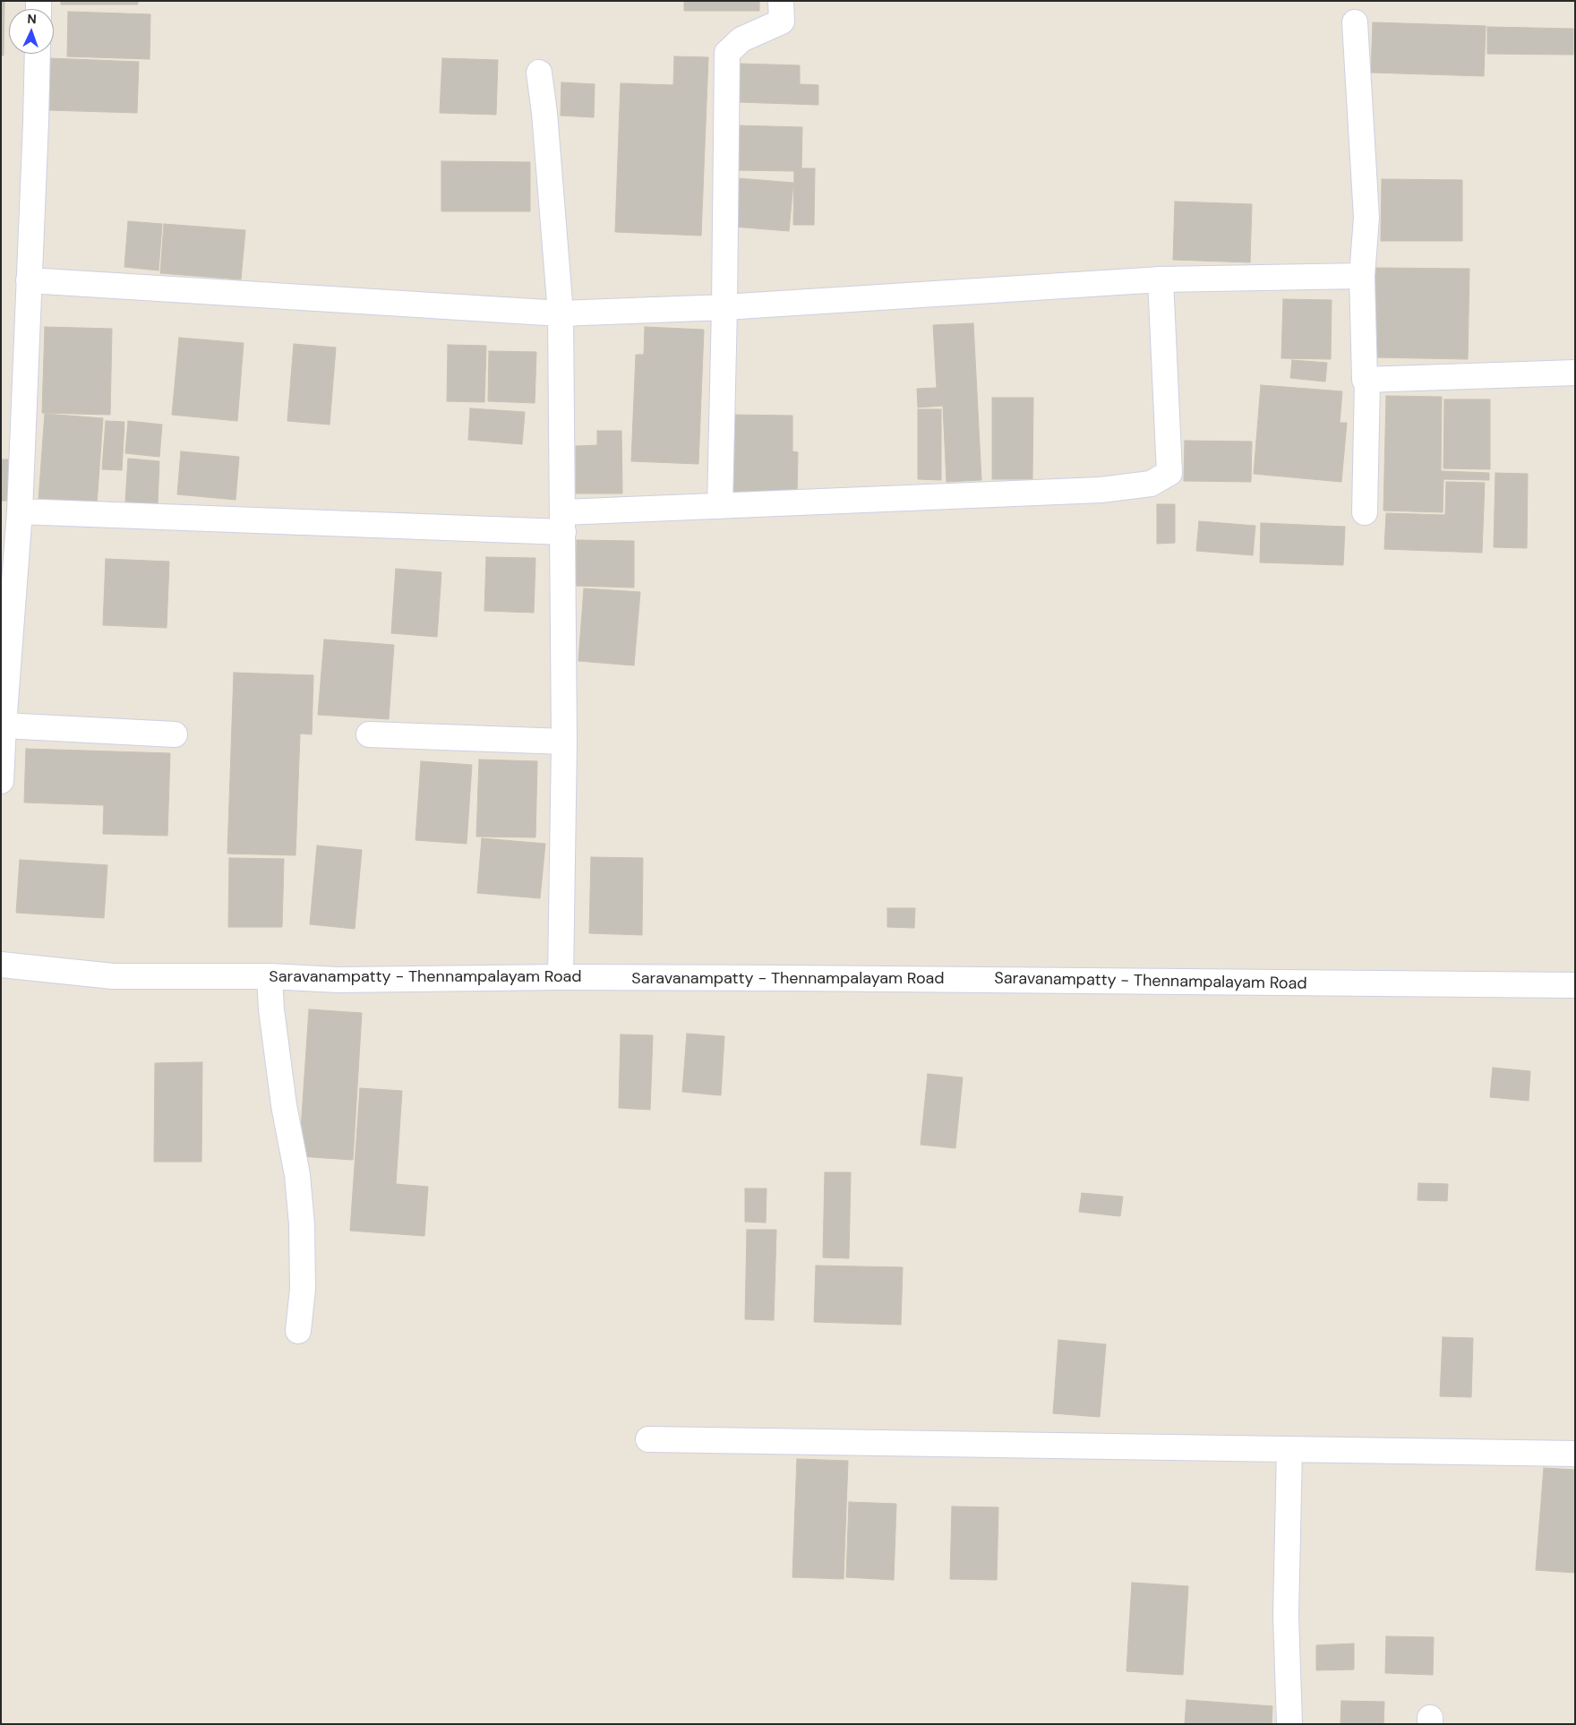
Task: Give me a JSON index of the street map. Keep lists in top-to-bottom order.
{
  "streets": {
    "street": ["Saravanampatty - Thennampalayam Road"]
  },
  "north": "top"
}
